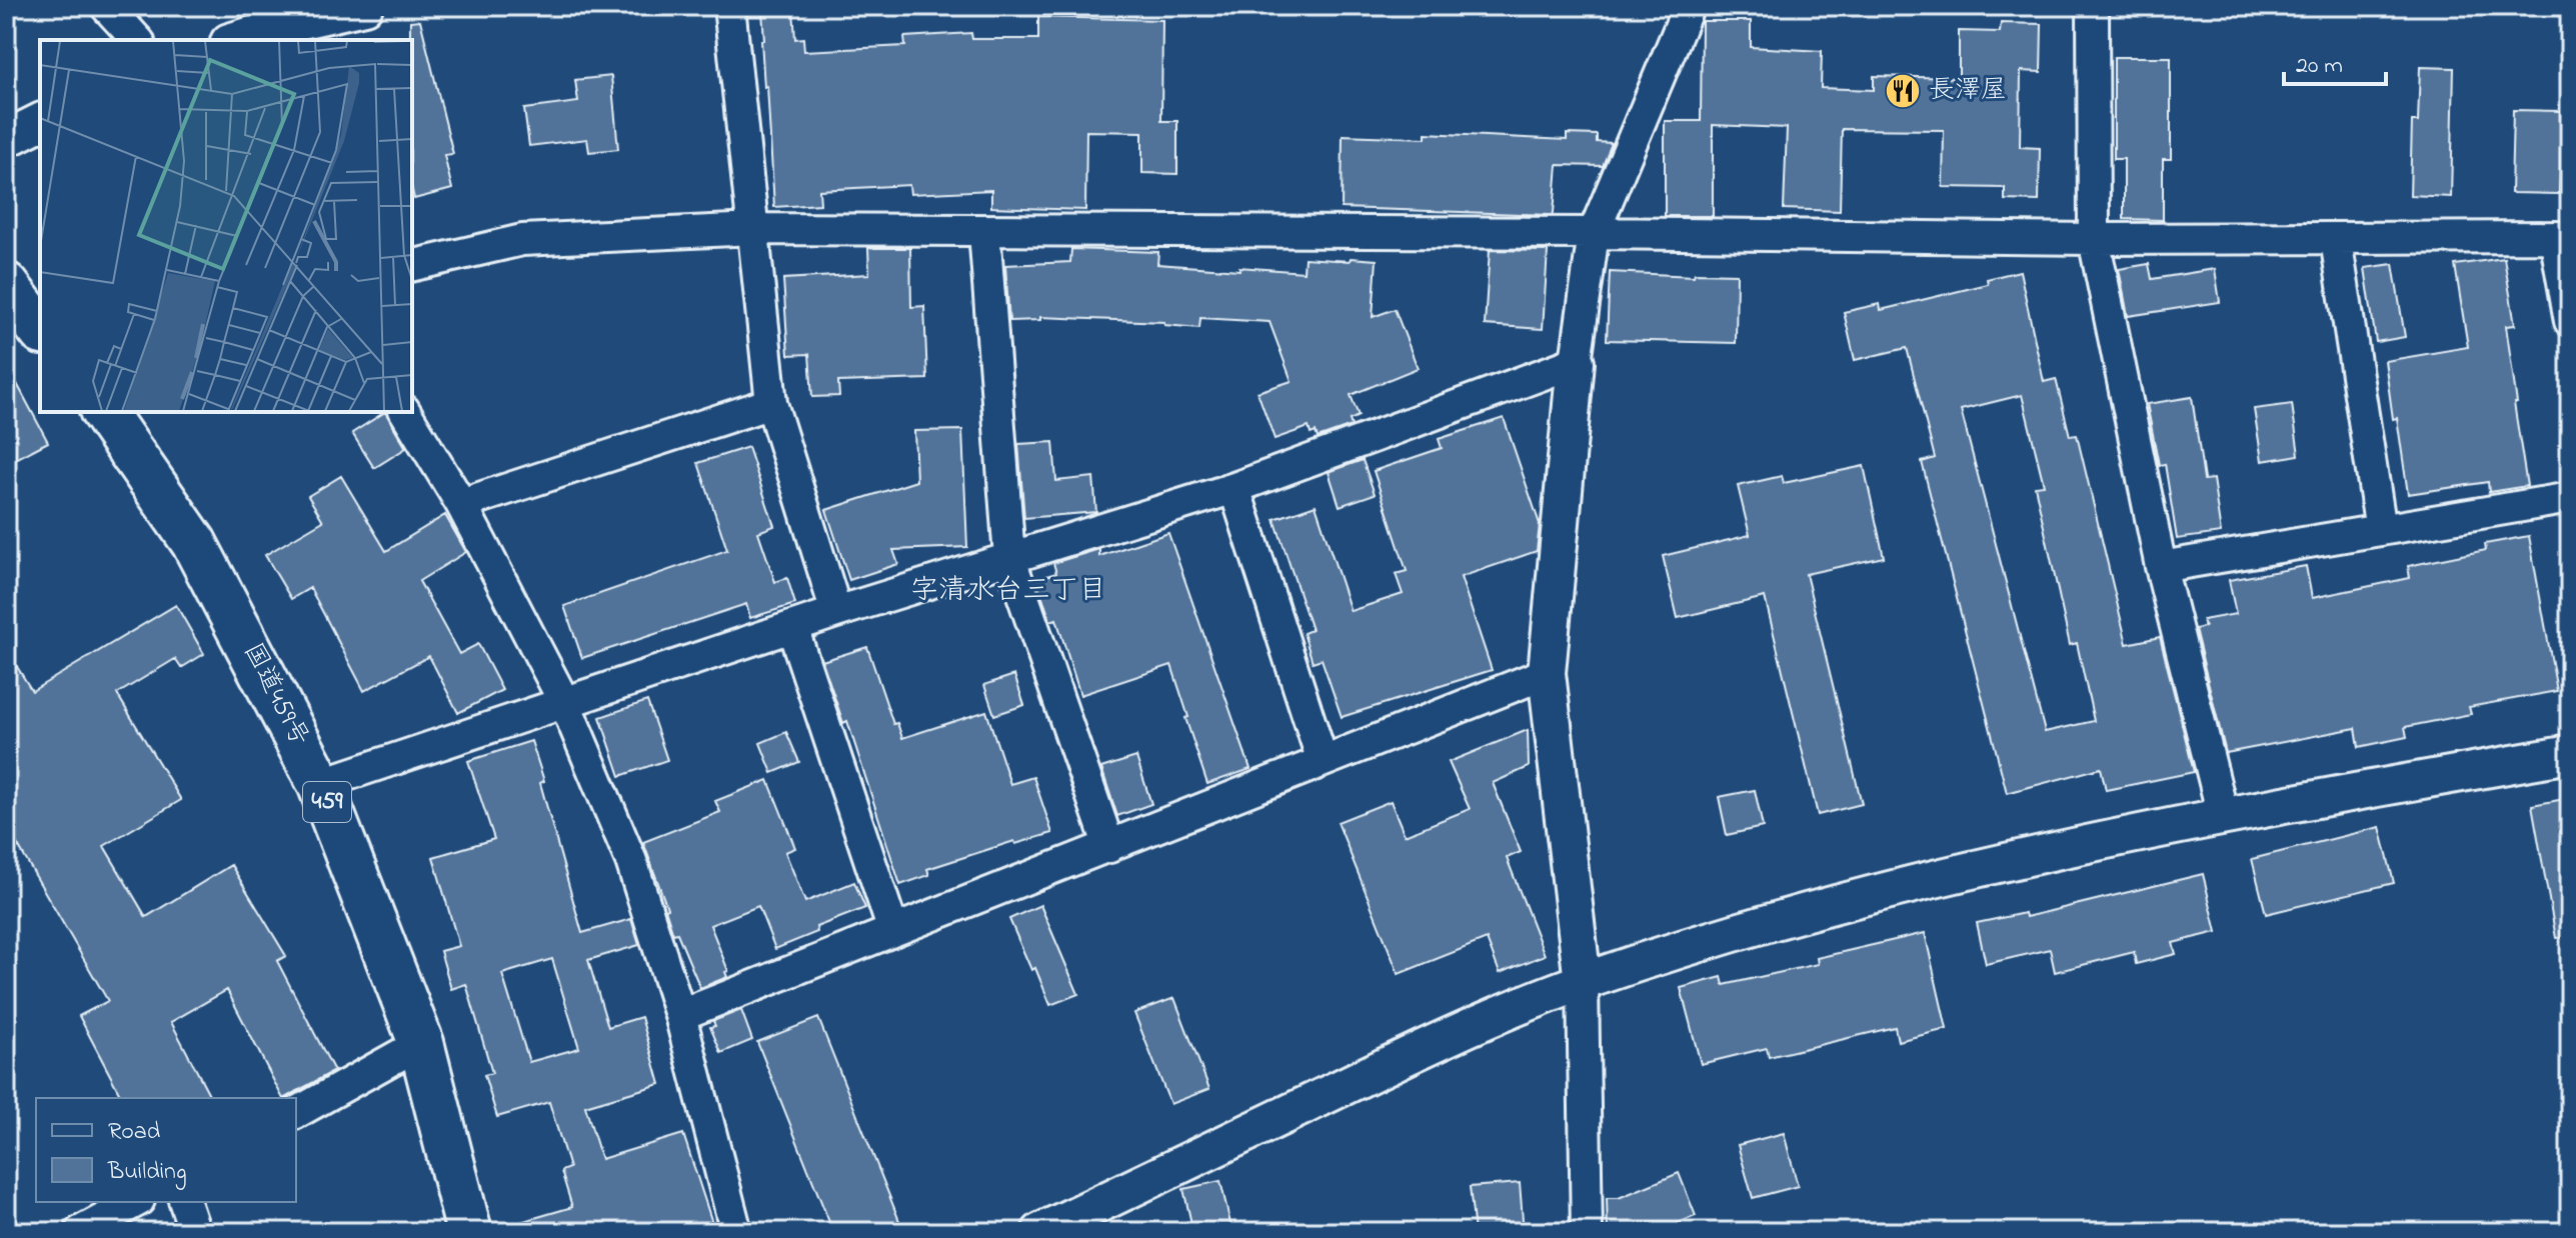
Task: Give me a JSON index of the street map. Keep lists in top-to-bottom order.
{
  "streets": {
    "highway": ["国道459号", "459"]
  },
  "districts": ["字清水台三丁目"],
  "places": {
    "restaurant": ["長澤屋"]
  },
  "legend": ["Road", "Building"],
  "scale_bar": "20 m"
}
